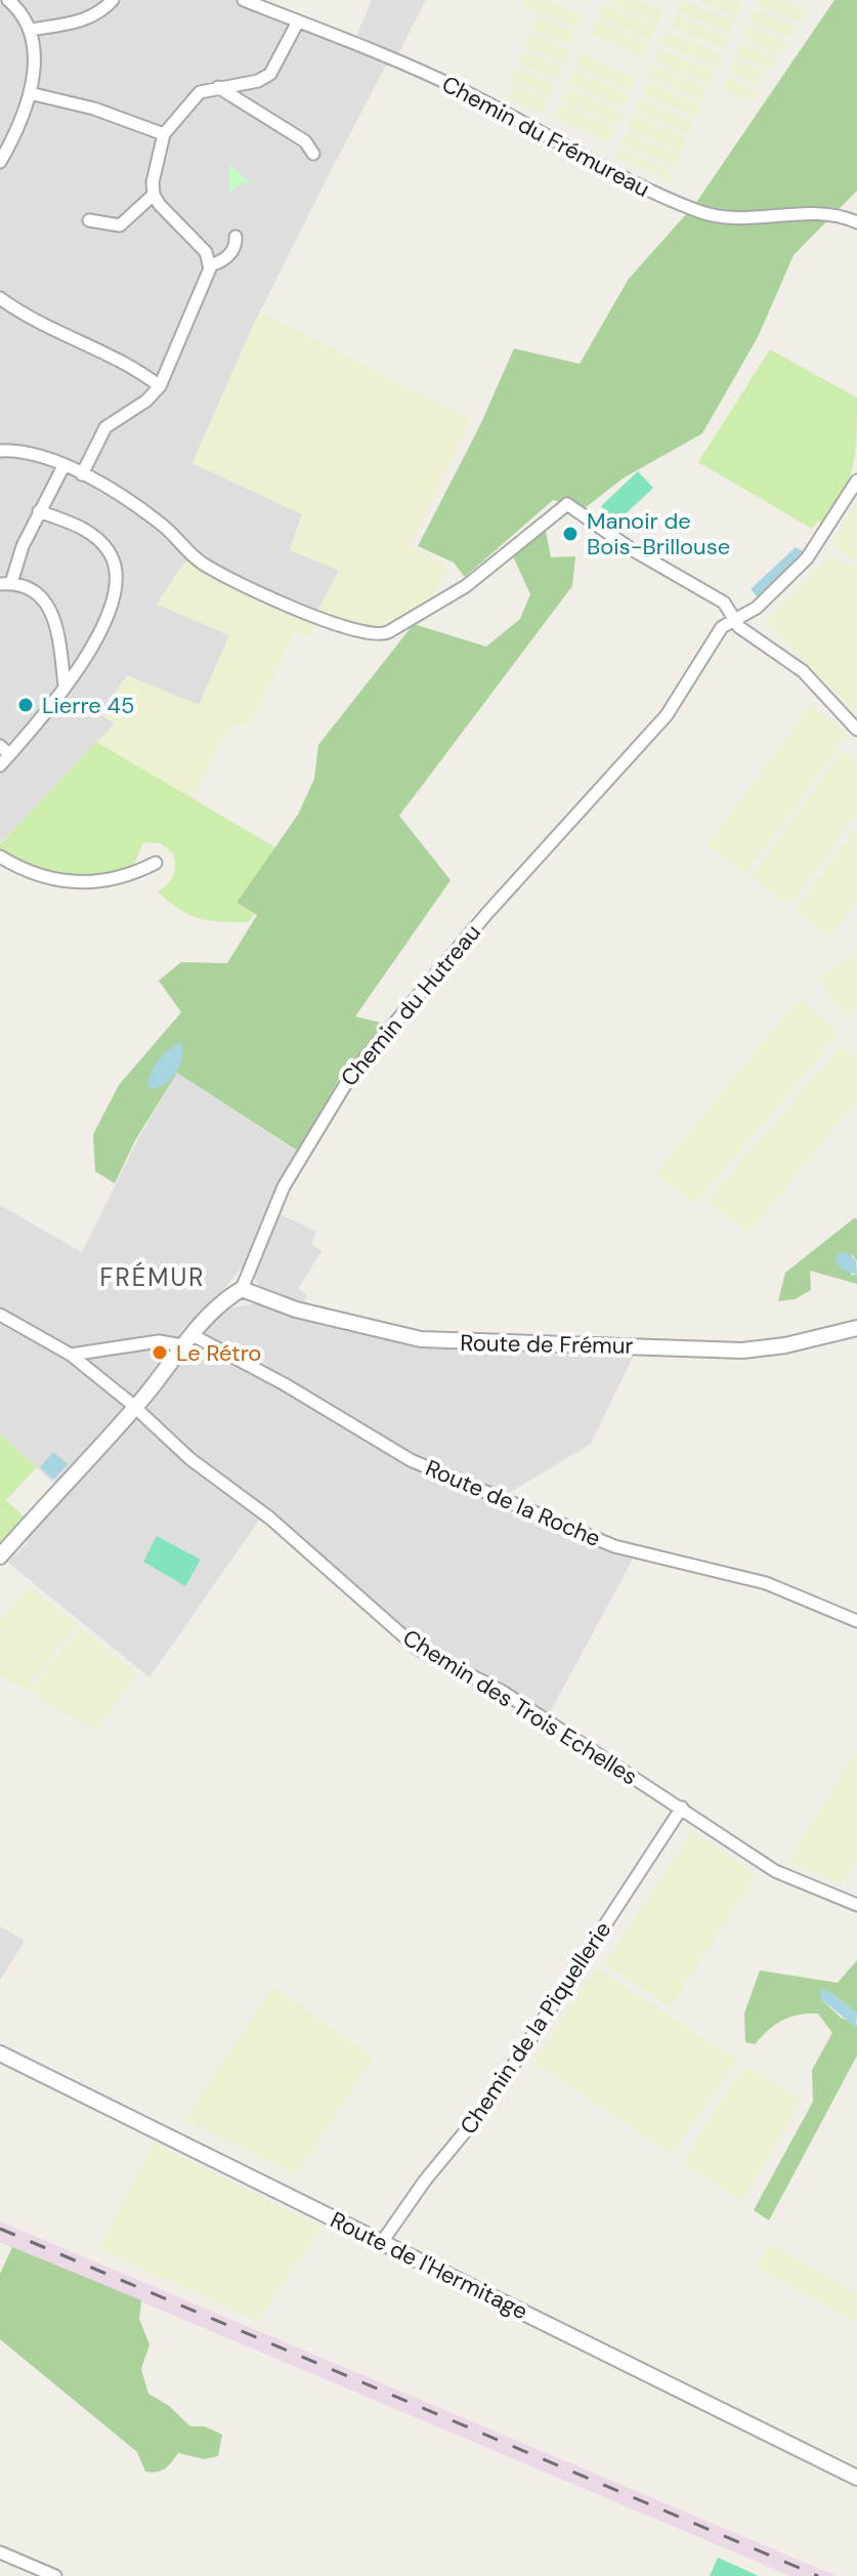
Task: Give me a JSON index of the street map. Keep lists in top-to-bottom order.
{
  "streets": {
    "street": [
      "Chemin du Frémureau",
      "Chemin du Hutreau",
      "Route de Frémur",
      "Route de la Roche",
      "Chemin des Trois Echelles",
      "Chemin de la Piquellerie",
      "Route de l'Hermitage"
    ]
  },
  "crossings": [
    ["Chemin du Hutreau", "Route de Frémur"],
    ["Chemin du Hutreau", "Route de la Roche"],
    ["Chemin du Hutreau", "Chemin des Trois Echelles"],
    ["Chemin des Trois Echelles", "Chemin de la Piquellerie"],
    ["Chemin de la Piquellerie", "Route de l'Hermitage"]
  ],
  "districts": ["FRÉMUR"],
  "places": ["Manoir de Bois-Brillouse", "Lierre 45", "Le Rétro"]
}
